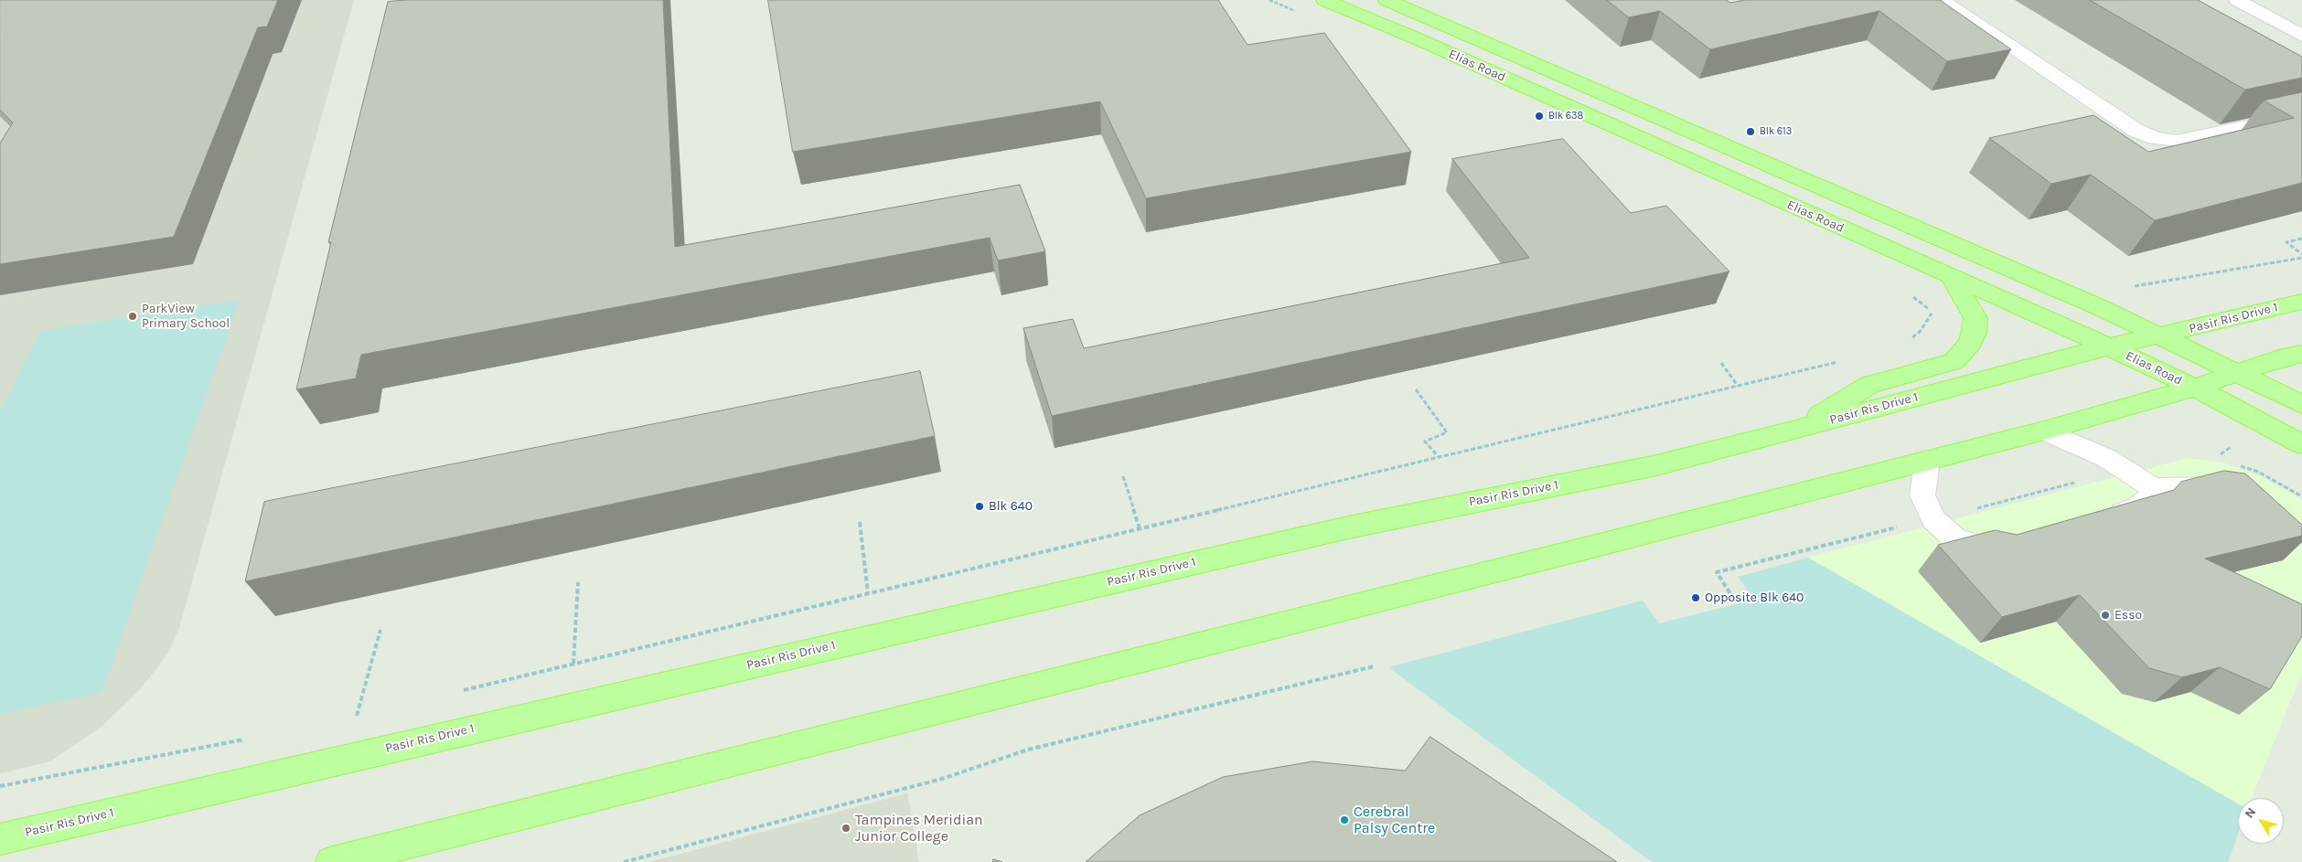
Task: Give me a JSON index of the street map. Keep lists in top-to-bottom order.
{
  "streets": {
    "main road": ["Elias Road", "Pasir Ris Drive 1"]
  },
  "crossings": [
    ["Elias Road", "Pasir Ris Drive 1"]
  ],
  "places": [
    "Blk 638",
    "Blk 613",
    "ParkView Primary School",
    "Blk 640",
    "Opposite Blk 640",
    "Esso",
    "Cerebral Palsy Centre",
    "Tampines Meridian Junior College"
  ],
  "north": "top left"
}
